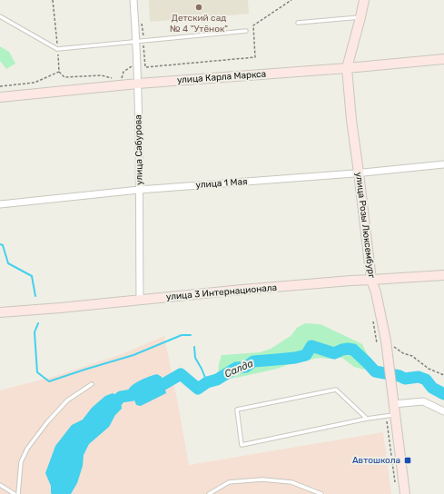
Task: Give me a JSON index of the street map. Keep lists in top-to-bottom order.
{
  "streets": {
    "street": [
      "улица Карла Маркса",
      "улица Сабурова",
      "улица 1 Мая",
      "улица Розы Люксембург",
      "улица 3 Интернационала"
    ]
  },
  "crossings": [
    ["улица Карла Маркса", "улица Сабурова"],
    ["улица Карла Маркса", "улица Розы Люксембург"],
    ["улица Сабурова", "улица 1 Мая"],
    ["улица Сабурова", "улица 3 Интернационала"],
    ["улица 1 Мая", "улица Розы Люксембург"],
    ["улица Розы Люксембург", "улица 3 Интернационала"]
  ],
  "water": ["Салда"],
  "places": {
    "other": ["Детский сад № 4 \"Утёнок\""],
    "transit": ["Автошкола"]
  }
}
